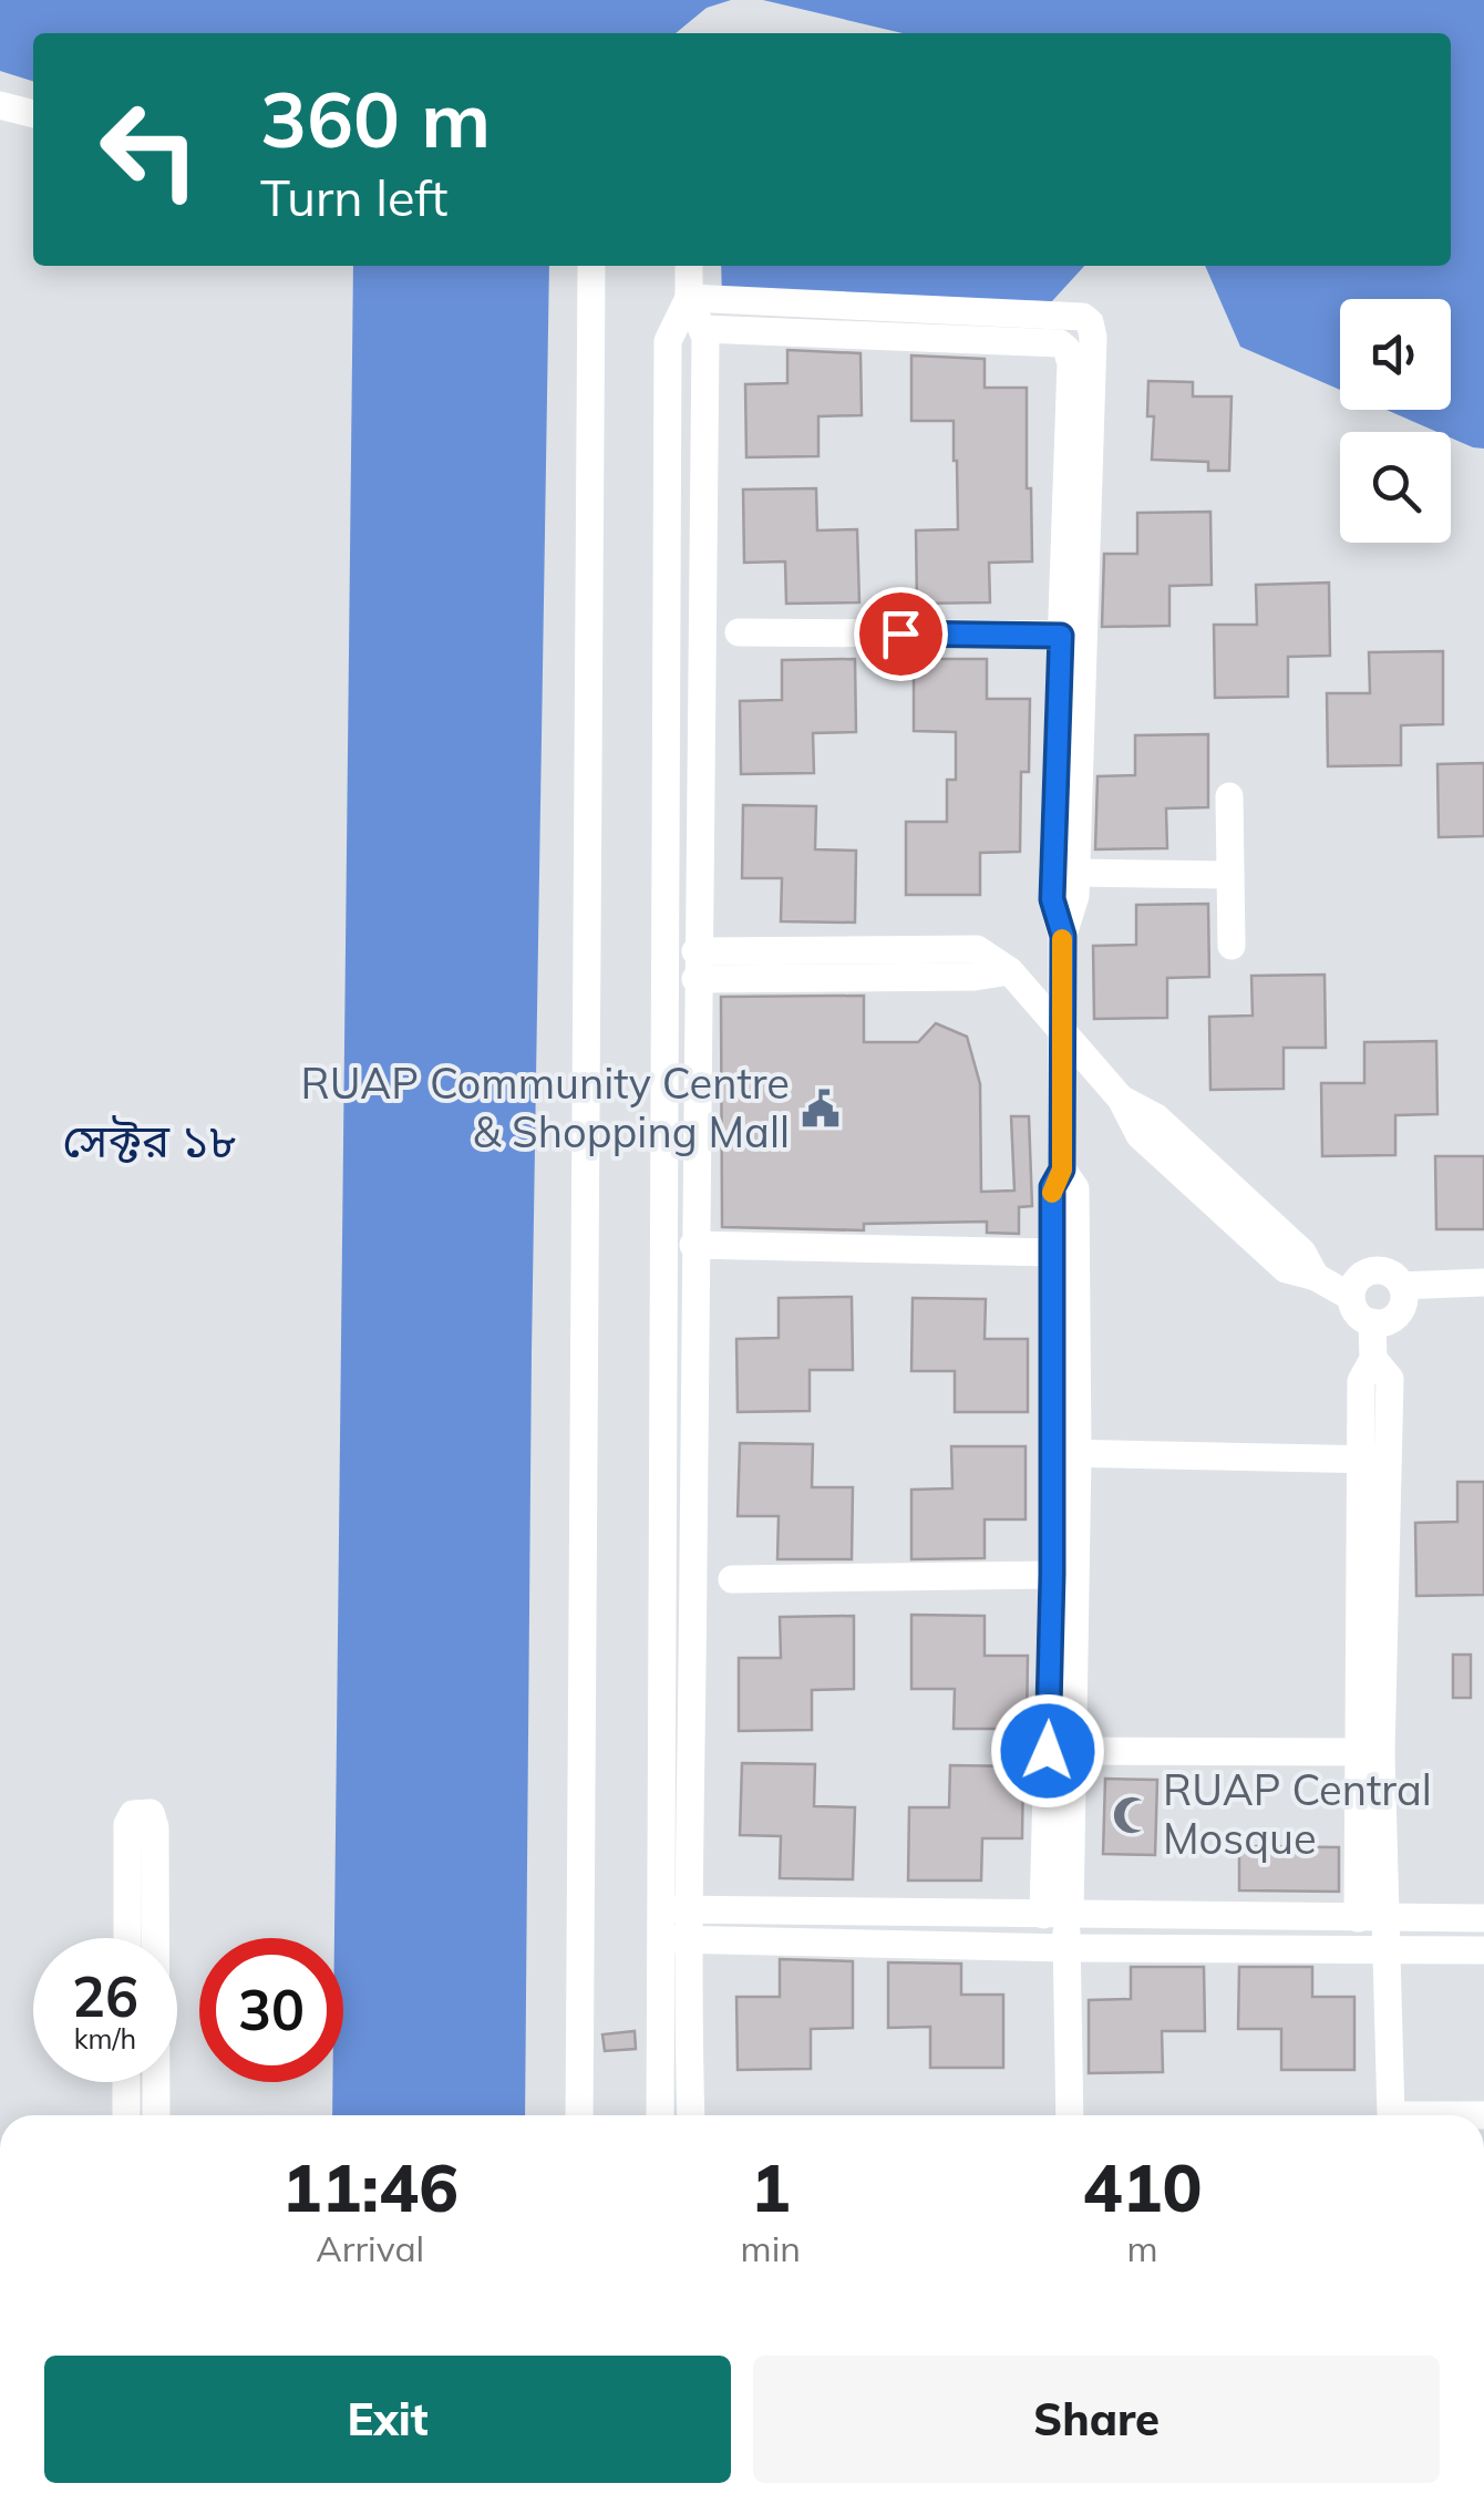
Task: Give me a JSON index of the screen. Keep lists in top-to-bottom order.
{
  "districts": ["সেক্টর ১৮"],
  "places": {
    "public building": ["RUAP Community Centre & Shopping Mall"],
    "mosque": ["RUAP Central Mosque"]
  },
  "page": {
    "turn": ["360 m", "Turn left"],
    "speed": "26 km/h",
    "limit": "30",
    "eta": [
      "11:46",
      "Arrival",
      "1",
      "min",
      "410",
      "m"
    ],
    "buttons": ["Exit", "Share"]
  }
}
